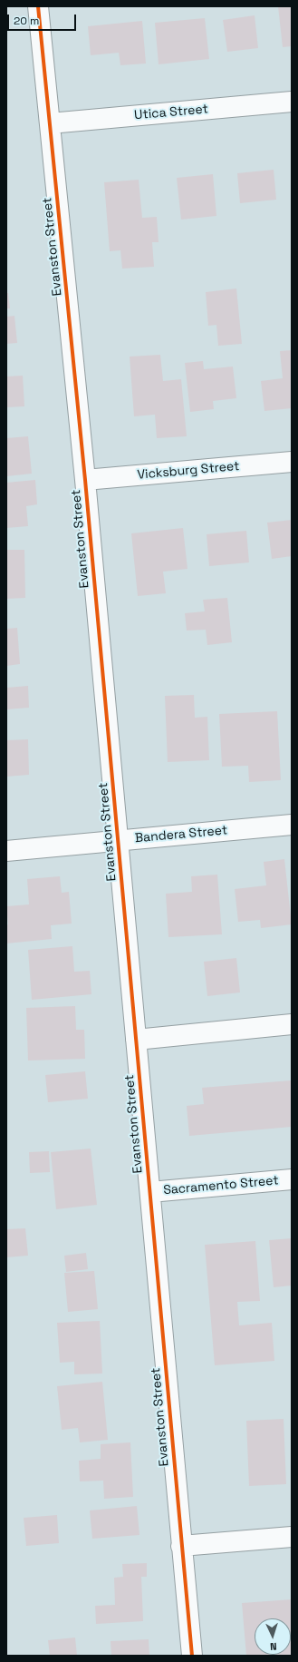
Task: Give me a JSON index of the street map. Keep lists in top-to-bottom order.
{
  "streets": {
    "street": [
      "Utica Street",
      "Evanston Street",
      "Vicksburg Street",
      "Bandera Street",
      "Sacramento Street"
    ]
  },
  "crossings": [
    ["Utica Street", "Evanston Street"],
    ["Evanston Street", "Vicksburg Street"],
    ["Evanston Street", "Bandera Street"],
    ["Evanston Street", "Sacramento Street"]
  ],
  "scale_bar": "20 m",
  "north": "bottom"
}
